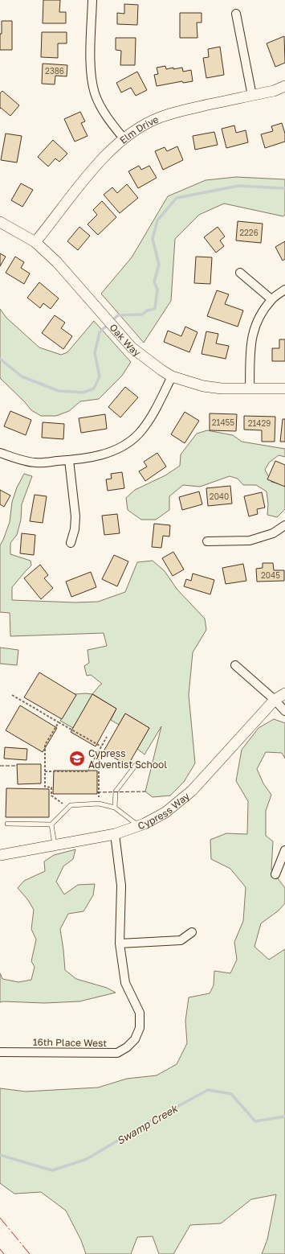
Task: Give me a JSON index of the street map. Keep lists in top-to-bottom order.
{
  "streets": {
    "street": [
      "Elm Drive",
      "Oak Way",
      "Cypress Way",
      "16th Place West"
    ]
  },
  "crossings": [
    ["Elm Drive", "Oak Way"]
  ],
  "water": ["Swamp Creek"],
  "places": {
    "school or university": ["Cypress Adventist School"]
  },
  "house_numbers": [
    "2386",
    "2226",
    "21455",
    "21429",
    "2040",
    "2045"
  ]
}
